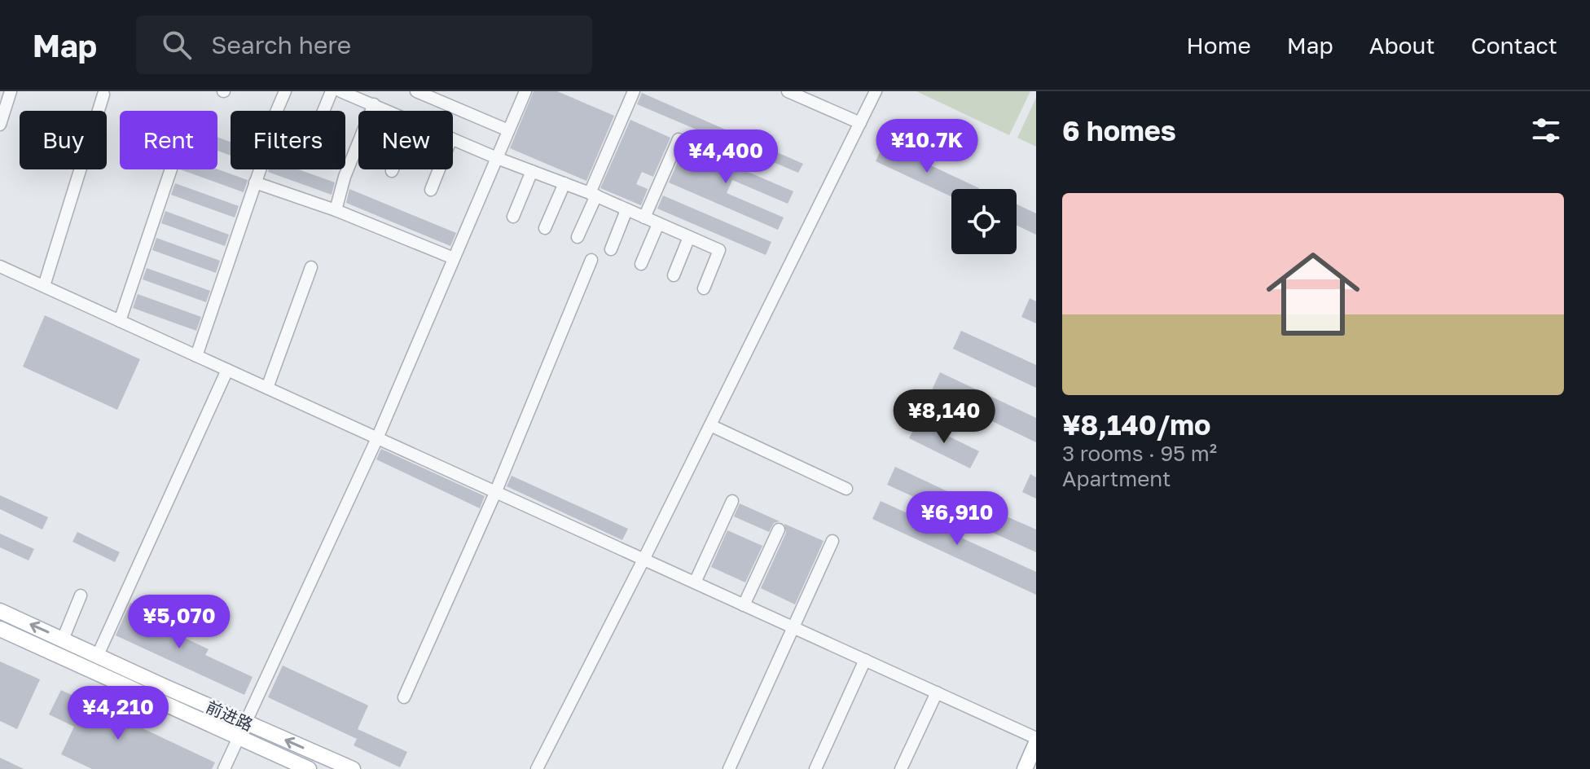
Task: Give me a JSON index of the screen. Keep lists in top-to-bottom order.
{
  "streets": {
    "main road": ["前进路"]
  },
  "page": {
    "header": "Map",
    "search": "Search here",
    "nav": [
      "Home",
      "Map",
      "About",
      "Contact"
    ],
    "heading": "6 homes",
    "chip": [
      "Buy",
      "Rent",
      "Filters",
      "New"
    ],
    "price": [
      "¥10.7K",
      "¥4,400",
      "¥8,140",
      "¥6,910",
      "¥5,070",
      "¥4,210"
    ],
    "list": [
      {
        "name": "¥8,140/mo",
        "note": "3 rooms · 95 m² · Apartment"
      }
    ]
  }
}
